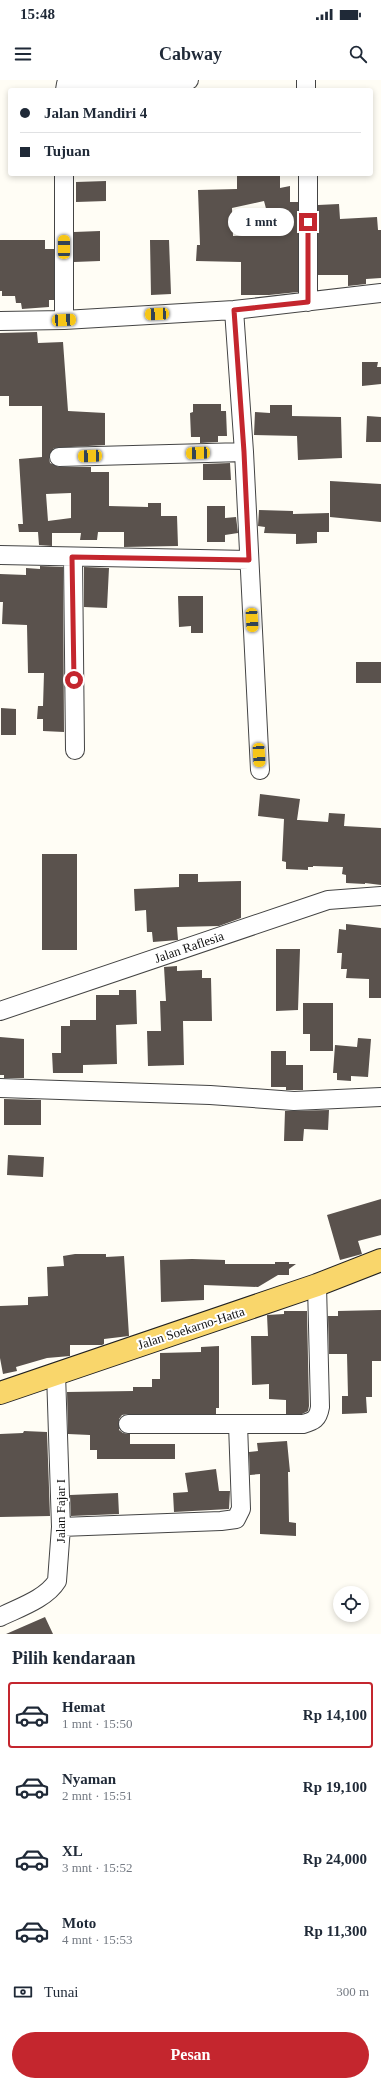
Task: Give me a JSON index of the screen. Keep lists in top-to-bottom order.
{
  "streets": {
    "main road": ["Jalan Soekarno-Hatta"],
    "street": ["Jalan Raflesia", "Jalan Fajar I"]
  },
  "crossings": [
    ["Jalan Soekarno-Hatta", "Jalan Fajar I"]
  ],
  "page": {
    "status": "15:48",
    "header": "Cabway",
    "banner": ["Jalan Mandiri 4", "Tujuan"],
    "bubble": "1 mnt",
    "heading": "Pilih kendaraan",
    "list": [
      {
        "name": "Hemat",
        "note": "1 mnt · 15:50",
        "value": "Rp 14,100"
      },
      {
        "name": "Nyaman",
        "note": "2 mnt · 15:51",
        "value": "Rp 19,100"
      },
      {
        "name": "XL",
        "note": "3 mnt · 15:52",
        "value": "Rp 24,000"
      },
      {
        "name": "Moto",
        "note": "4 mnt · 15:53",
        "value": "Rp 11,300"
      }
    ],
    "pay": ["Tunai", "300 m"],
    "buttons": "Pesan"
  }
}
